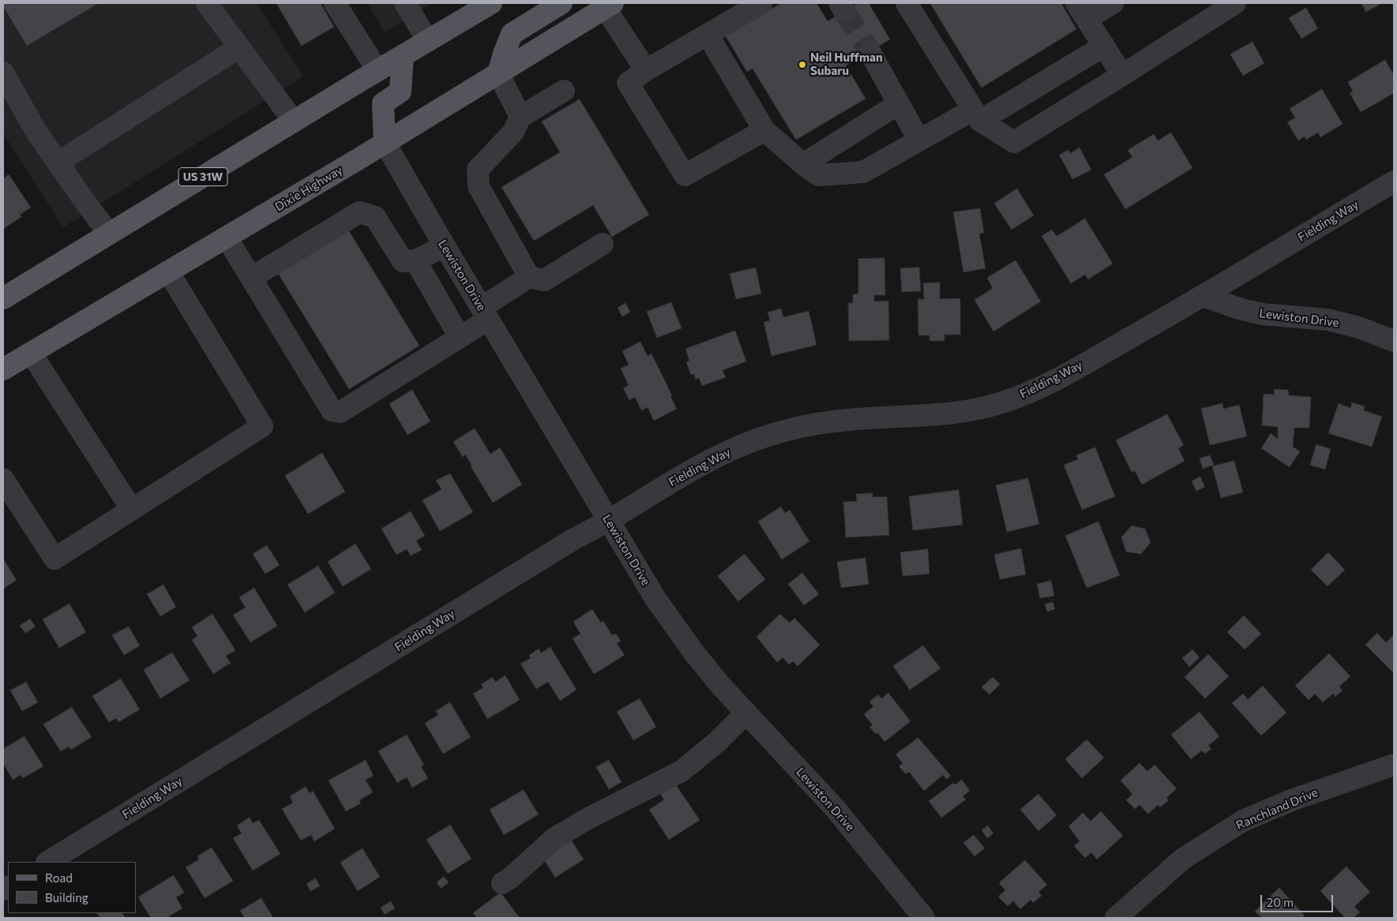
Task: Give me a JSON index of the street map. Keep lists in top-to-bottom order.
{
  "streets": {
    "main road": ["US 31W", "Dixie Highway"],
    "street": ["Fielding Way", "Lewiston Drive", "Ranchland Drive"]
  },
  "crossings": [
    ["Dixie Highway", "Lewiston Drive"],
    ["Fielding Way", "Lewiston Drive"]
  ],
  "places": ["Neil Huffman Subaru"],
  "legend": ["Road", "Building"],
  "scale_bar": "20 m"
}
